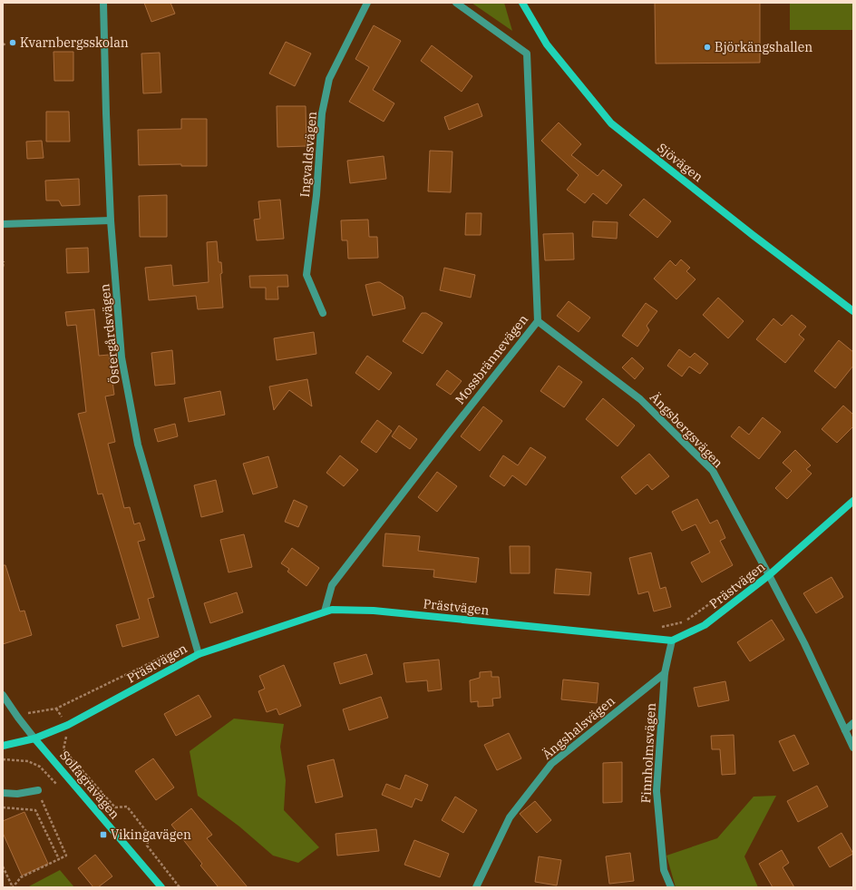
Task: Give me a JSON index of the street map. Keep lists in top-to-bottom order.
{
  "streets": {
    "street": [
      "Ingvaldsvägen",
      "Sjövägen",
      "Östergårdsvägen",
      "Mossbrännevägen",
      "Ängsbergsvägen",
      "Prästvägen",
      "Ängshalsvägen",
      "Finnholmsvägen",
      "Solfagravägen"
    ]
  },
  "crossings": [
    ["Östergårdsvägen", "Prästvägen"],
    ["Mossbrännevägen", "Ängsbergsvägen"],
    ["Mossbrännevägen", "Prästvägen"],
    ["Ängsbergsvägen", "Prästvägen"],
    ["Prästvägen", "Finnholmsvägen"],
    ["Prästvägen", "Solfagravägen"],
    ["Ängshalsvägen", "Finnholmsvägen"]
  ],
  "places": {
    "other": ["Kvarnbergsskolan", "Björkängshallen"],
    "transit": ["Vikingavägen"]
  }
}
